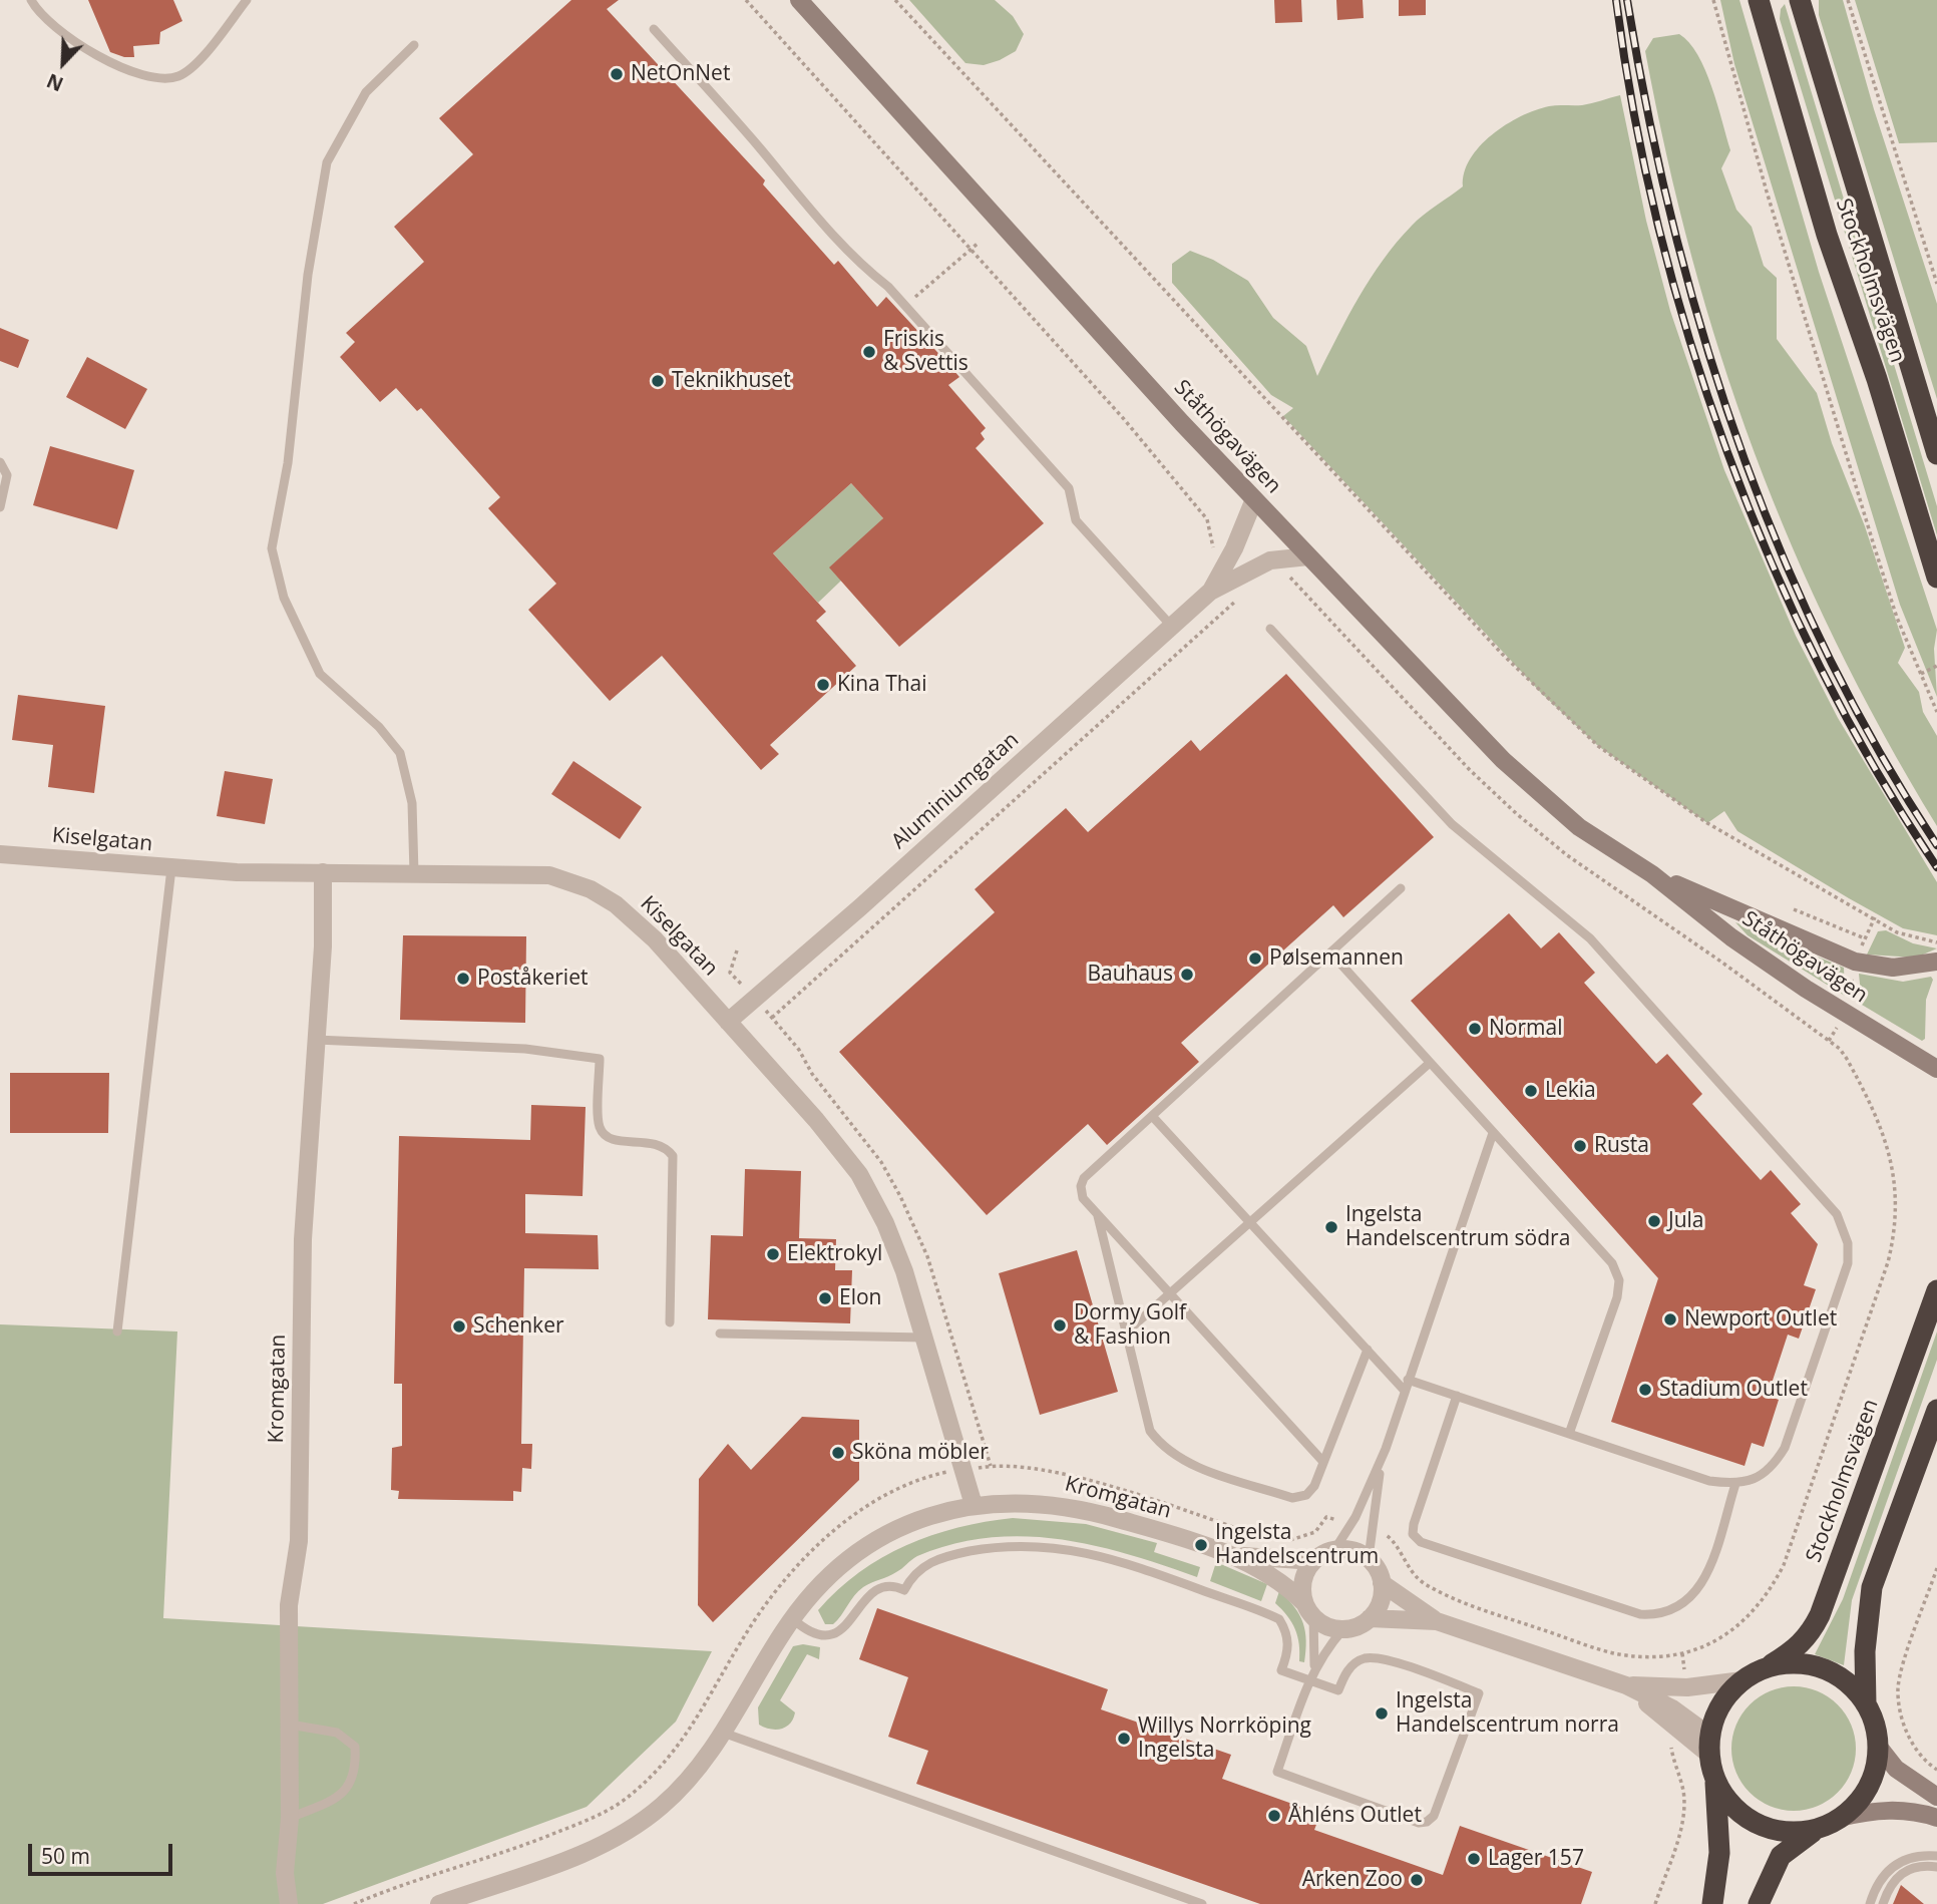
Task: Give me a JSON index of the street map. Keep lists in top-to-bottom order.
{
  "streets": {
    "highway": ["Stockholmsvägen"],
    "main road": ["Ståthögavägen"],
    "street": ["Aluminiumgatan", "Kiselgatan", "Kromgatan"]
  },
  "crossings": [
    ["Ståthögavägen", "Aluminiumgatan"],
    ["Aluminiumgatan", "Kiselgatan"],
    ["Kiselgatan", "Kromgatan"]
  ],
  "places": [
    "NetOnNet",
    "Friskis & Svettis",
    "Teknikhuset",
    "Kina Thai",
    "Pølsemannen",
    "Bauhaus",
    "Poståkeriet",
    "Normal",
    "Lekia",
    "Rusta",
    "Jula",
    "Ingelsta Handelscentrum södra",
    "Elektrokyl",
    "Elon",
    "Newport Outlet",
    "Dormy Golf & Fashion",
    "Schenker",
    "Stadium Outlet",
    "Sköna möbler",
    "Ingelsta Handelscentrum",
    "Ingelsta Handelscentrum norra",
    "Willys Norrköping Ingelsta",
    "Åhléns Outlet",
    "Lager 157",
    "Arken Zoo"
  ],
  "scale_bar": "50 m",
  "north": "bottom left"
}
